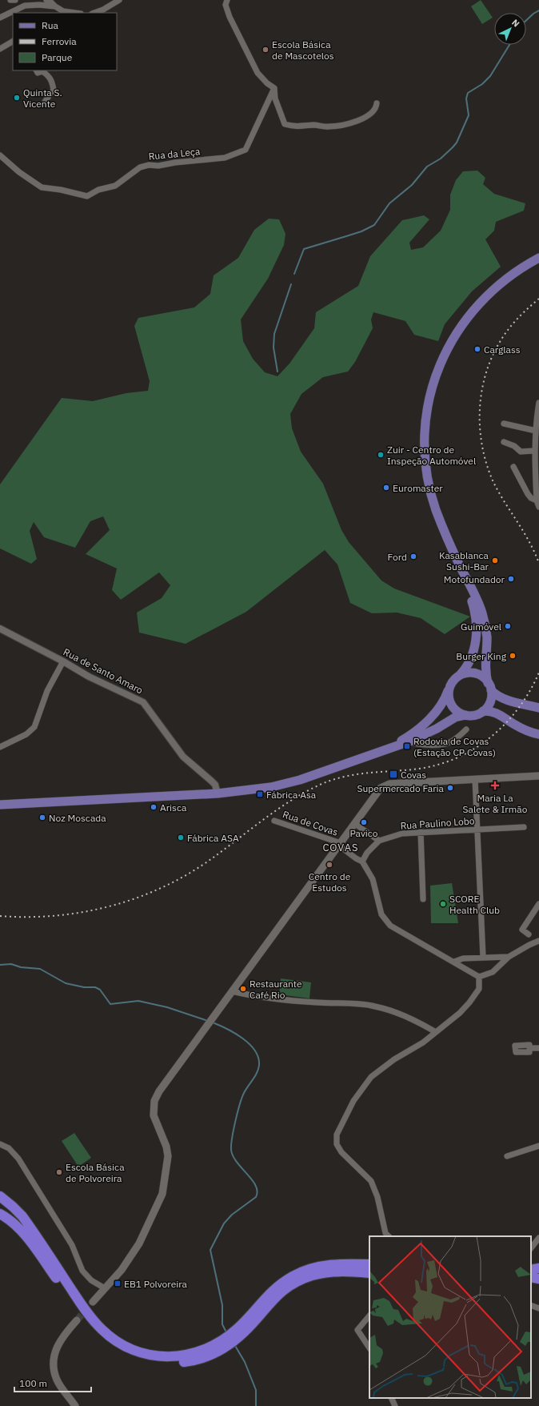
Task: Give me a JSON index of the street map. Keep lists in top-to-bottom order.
{
  "streets": {
    "street": [
      "Rua da Leça",
      "Rua de Santo Amaro",
      "Rua de Covas",
      "Rua Paulino Lobo"
    ]
  },
  "crossings": [
    ["Rua de Covas", "Rua Paulino Lobo"]
  ],
  "districts": ["COVAS"],
  "places": {
    "other": [
      "Escola Básica de Mascotelos",
      "Quinta S. Vicente",
      "Carglass",
      "Zuir - Centro de Inspeção Automóvel",
      "Euromaster",
      "Ford",
      "Kasablanca Sushi-Bar",
      "Motofundador",
      "Guimóvel",
      "Burger King",
      "Supermercado Faria",
      "Arisca",
      "Noz Moscada",
      "Pavico",
      "Fábrica ASA",
      "Centro de Estudos",
      "SCORE Health Club",
      "Restaurante Café Rio",
      "Escola Básica de Polvoreira"
    ],
    "transit": [
      "Rodovia de Covas (Estação CP Covas)",
      "Covas",
      "Fábrica Asa",
      "EB1 Polvoreira"
    ],
    "health": ["Maria La Salete & Irmão"]
  },
  "legend": ["Rua", "Ferrovia", "Parque"],
  "scale_bar": "100 m",
  "north": "top right"
}
